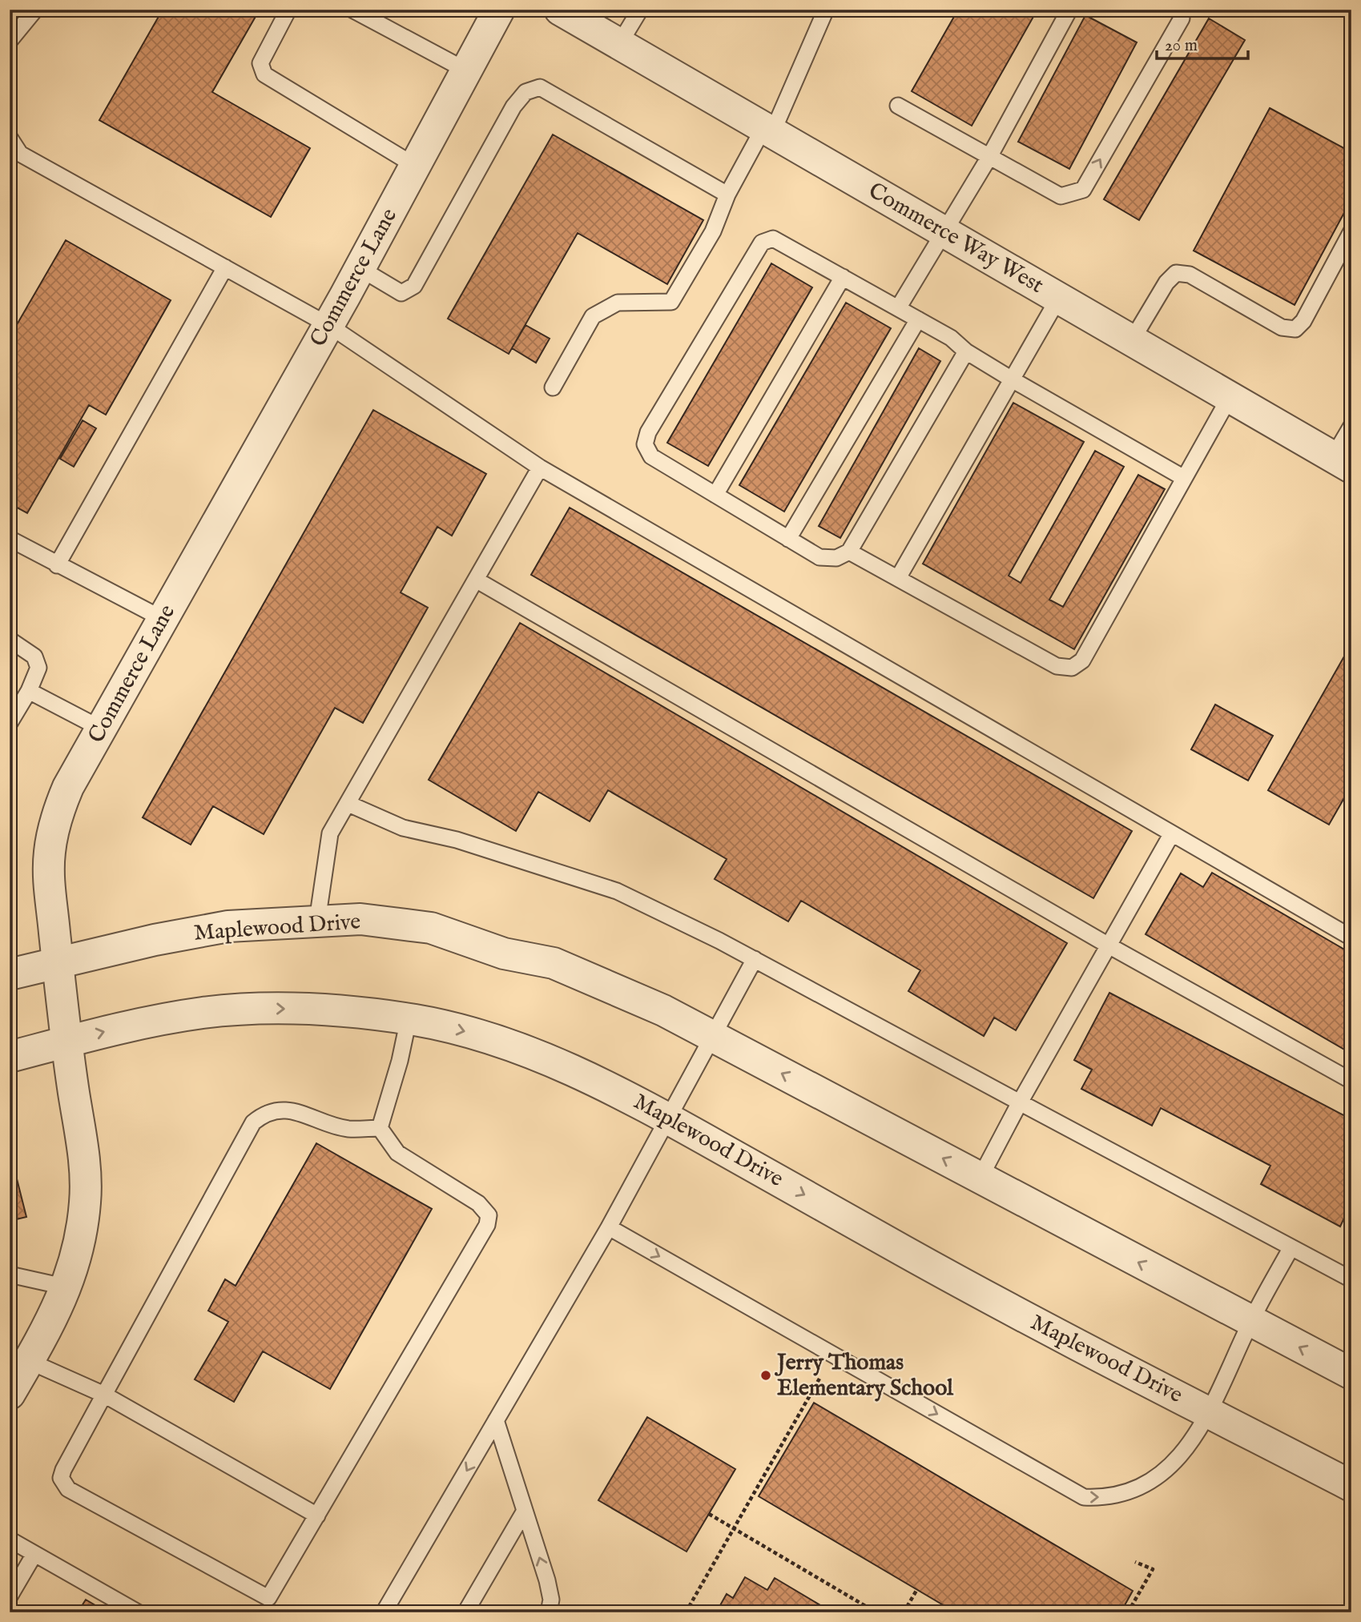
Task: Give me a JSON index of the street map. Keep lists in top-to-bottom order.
{
  "streets": {
    "street": ["Commerce Way West", "Commerce Lane", "Maplewood Drive"]
  },
  "crossings": [
    ["Commerce Lane", "Maplewood Drive"]
  ],
  "places": ["Jerry Thomas Elementary School"],
  "scale_bar": "20 m"
}
